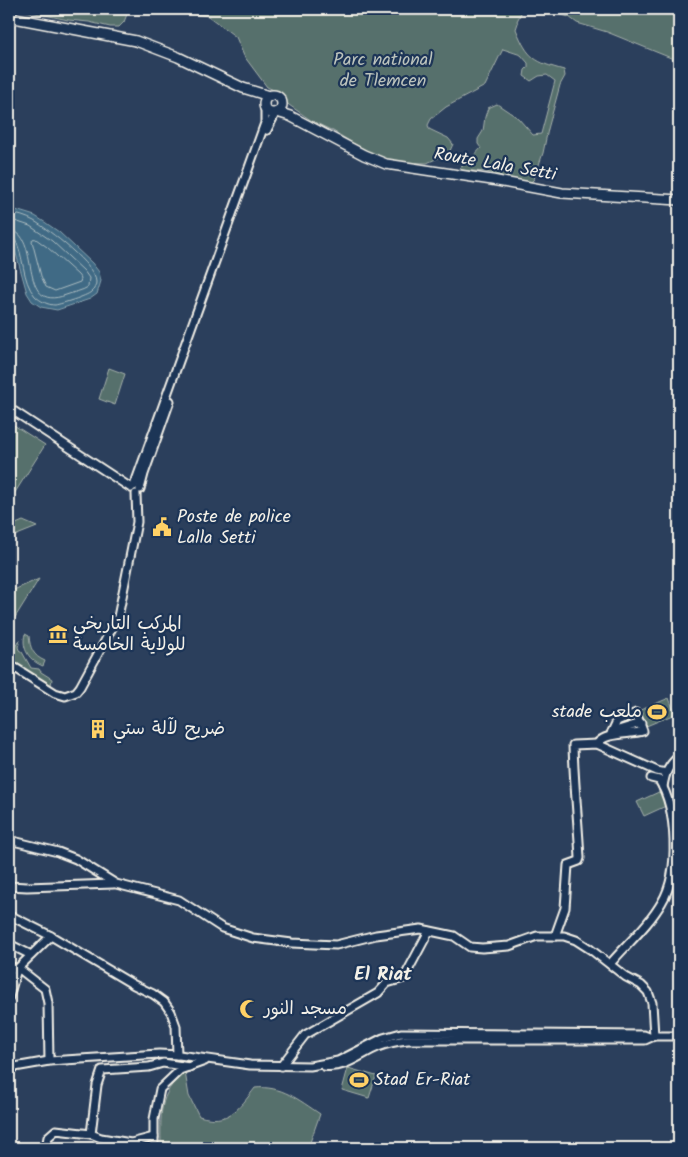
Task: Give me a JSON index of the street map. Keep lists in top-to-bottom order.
{
  "streets": {
    "main road": ["Route Lala Setti"]
  },
  "districts": ["El Riat"],
  "parks": ["Parc national de Tlemcen"],
  "places": {
    "public building": ["Poste de police Lalla Setti"],
    "museum": ["المركب التاريخي للولاية الخامسة"],
    "sports": ["stade ملعب", "Stad Er-Riat"],
    "building": ["ضريح لآلة ستي"],
    "mosque": ["مسجد النور"]
  }
}
